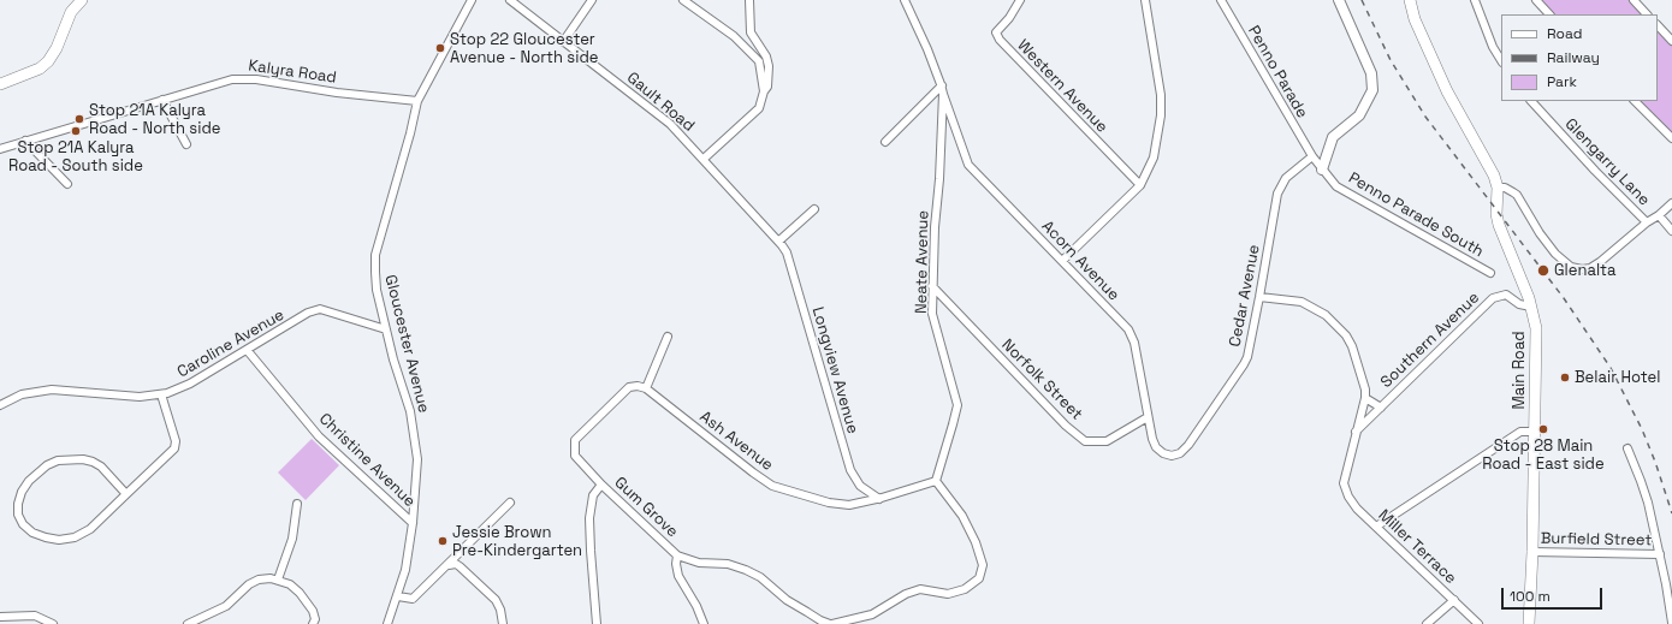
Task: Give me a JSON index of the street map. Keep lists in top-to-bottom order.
{
  "streets": {
    "main road": ["Main Road"],
    "street": [
      "Kalyra Road",
      "Penno Parade",
      "Western Avenue",
      "Gault Road",
      "Glengarry Lane",
      "Penno Parade South",
      "Acorn Avenue",
      "Neate Avenue",
      "Cedar Avenue",
      "Southern Avenue",
      "Caroline Avenue",
      "Gloucester Avenue",
      "Longview Avenue",
      "Norfolk Street",
      "Ash Avenue",
      "Christine Avenue",
      "Gum Grove",
      "Burfield Street",
      "Miller Terrace"
    ]
  },
  "crossings": [
    ["Kalyra Road", "Gloucester Avenue"],
    ["Penno Parade", "Penno Parade South"],
    ["Penno Parade", "Cedar Avenue"],
    ["Gault Road", "Longview Avenue"],
    ["Penno Parade South", "Cedar Avenue"],
    ["Acorn Avenue", "Neate Avenue"],
    ["Acorn Avenue", "Cedar Avenue"],
    ["Acorn Avenue", "Norfolk Street"],
    ["Neate Avenue", "Norfolk Street"],
    ["Neate Avenue", "Ash Avenue"],
    ["Southern Avenue", "Main Road"],
    ["Southern Avenue", "Miller Terrace"],
    ["Caroline Avenue", "Gloucester Avenue"],
    ["Caroline Avenue", "Christine Avenue"],
    ["Gloucester Avenue", "Christine Avenue"],
    ["Longview Avenue", "Ash Avenue"],
    ["Main Road", "Burfield Street"],
    ["Ash Avenue", "Gum Grove"]
  ],
  "places": [
    "Stop 22 Gloucester Avenue - North side",
    "Stop 21A Kalyra Road - North side",
    "Stop 21A Kalyra Road - South side",
    "Glenalta",
    "Belair Hotel",
    "Stop 28 Main Road - East side",
    "Jessie Brown Pre-Kindergarten"
  ],
  "legend": ["Road", "Railway", "Park"],
  "scale_bar": "100 m"
}
